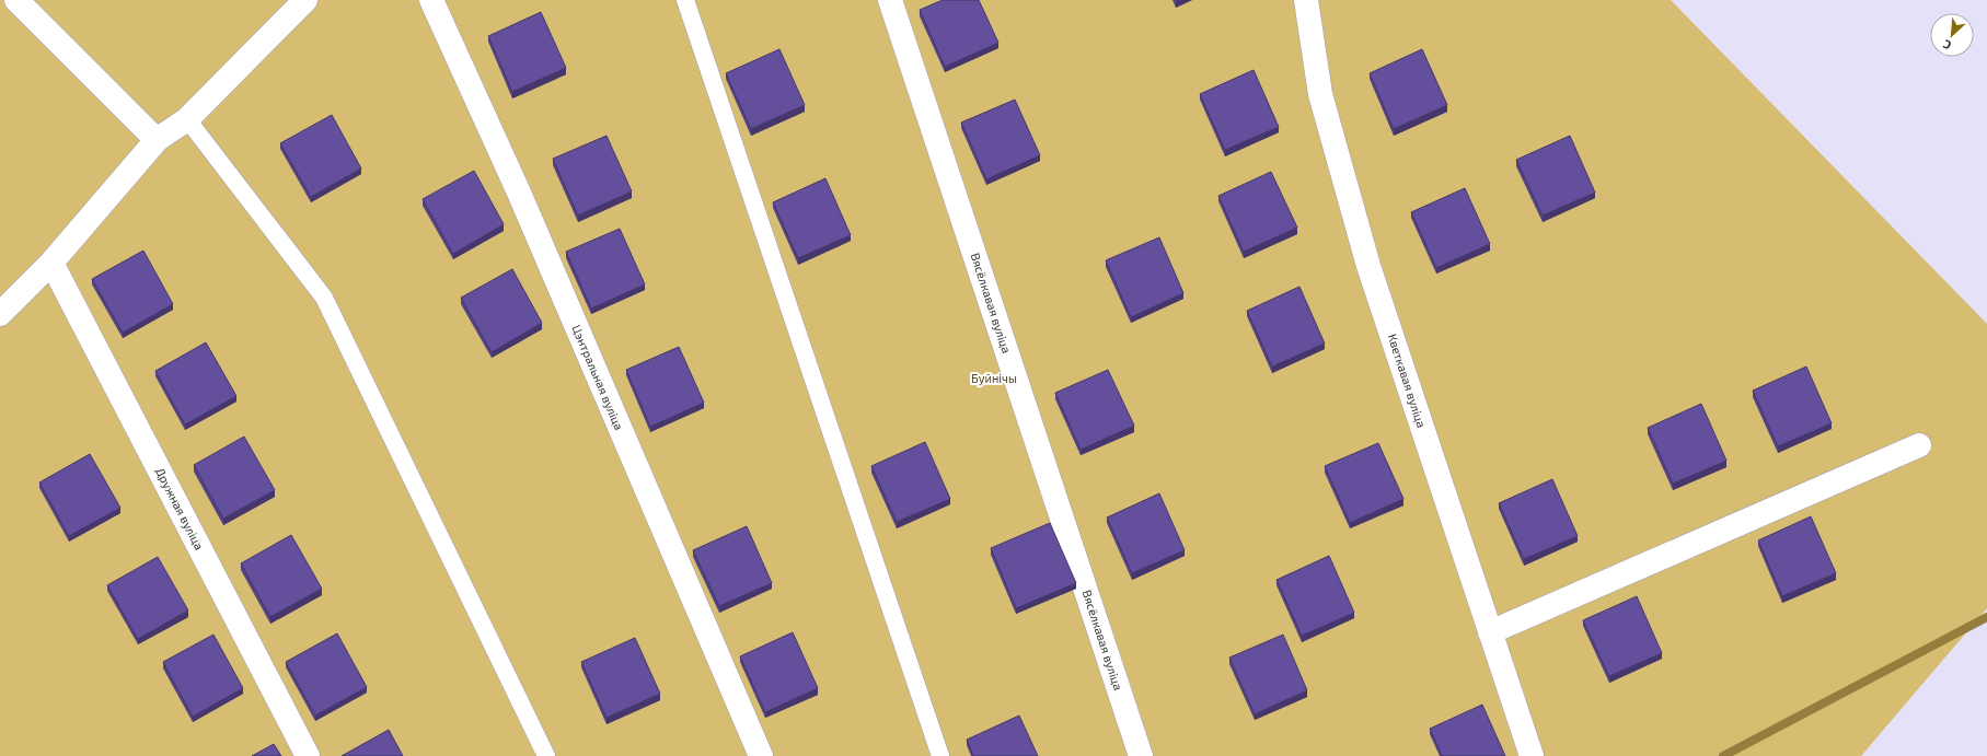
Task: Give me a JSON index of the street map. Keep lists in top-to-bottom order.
{
  "streets": {
    "street": [
      "Вясёлкавая вуліца",
      "Цэнтральная вуліца",
      "Кветкавая вуліца",
      "Дружная вуліца"
    ]
  },
  "parks": ["Буйнічы"],
  "north": "bottom left"
}
